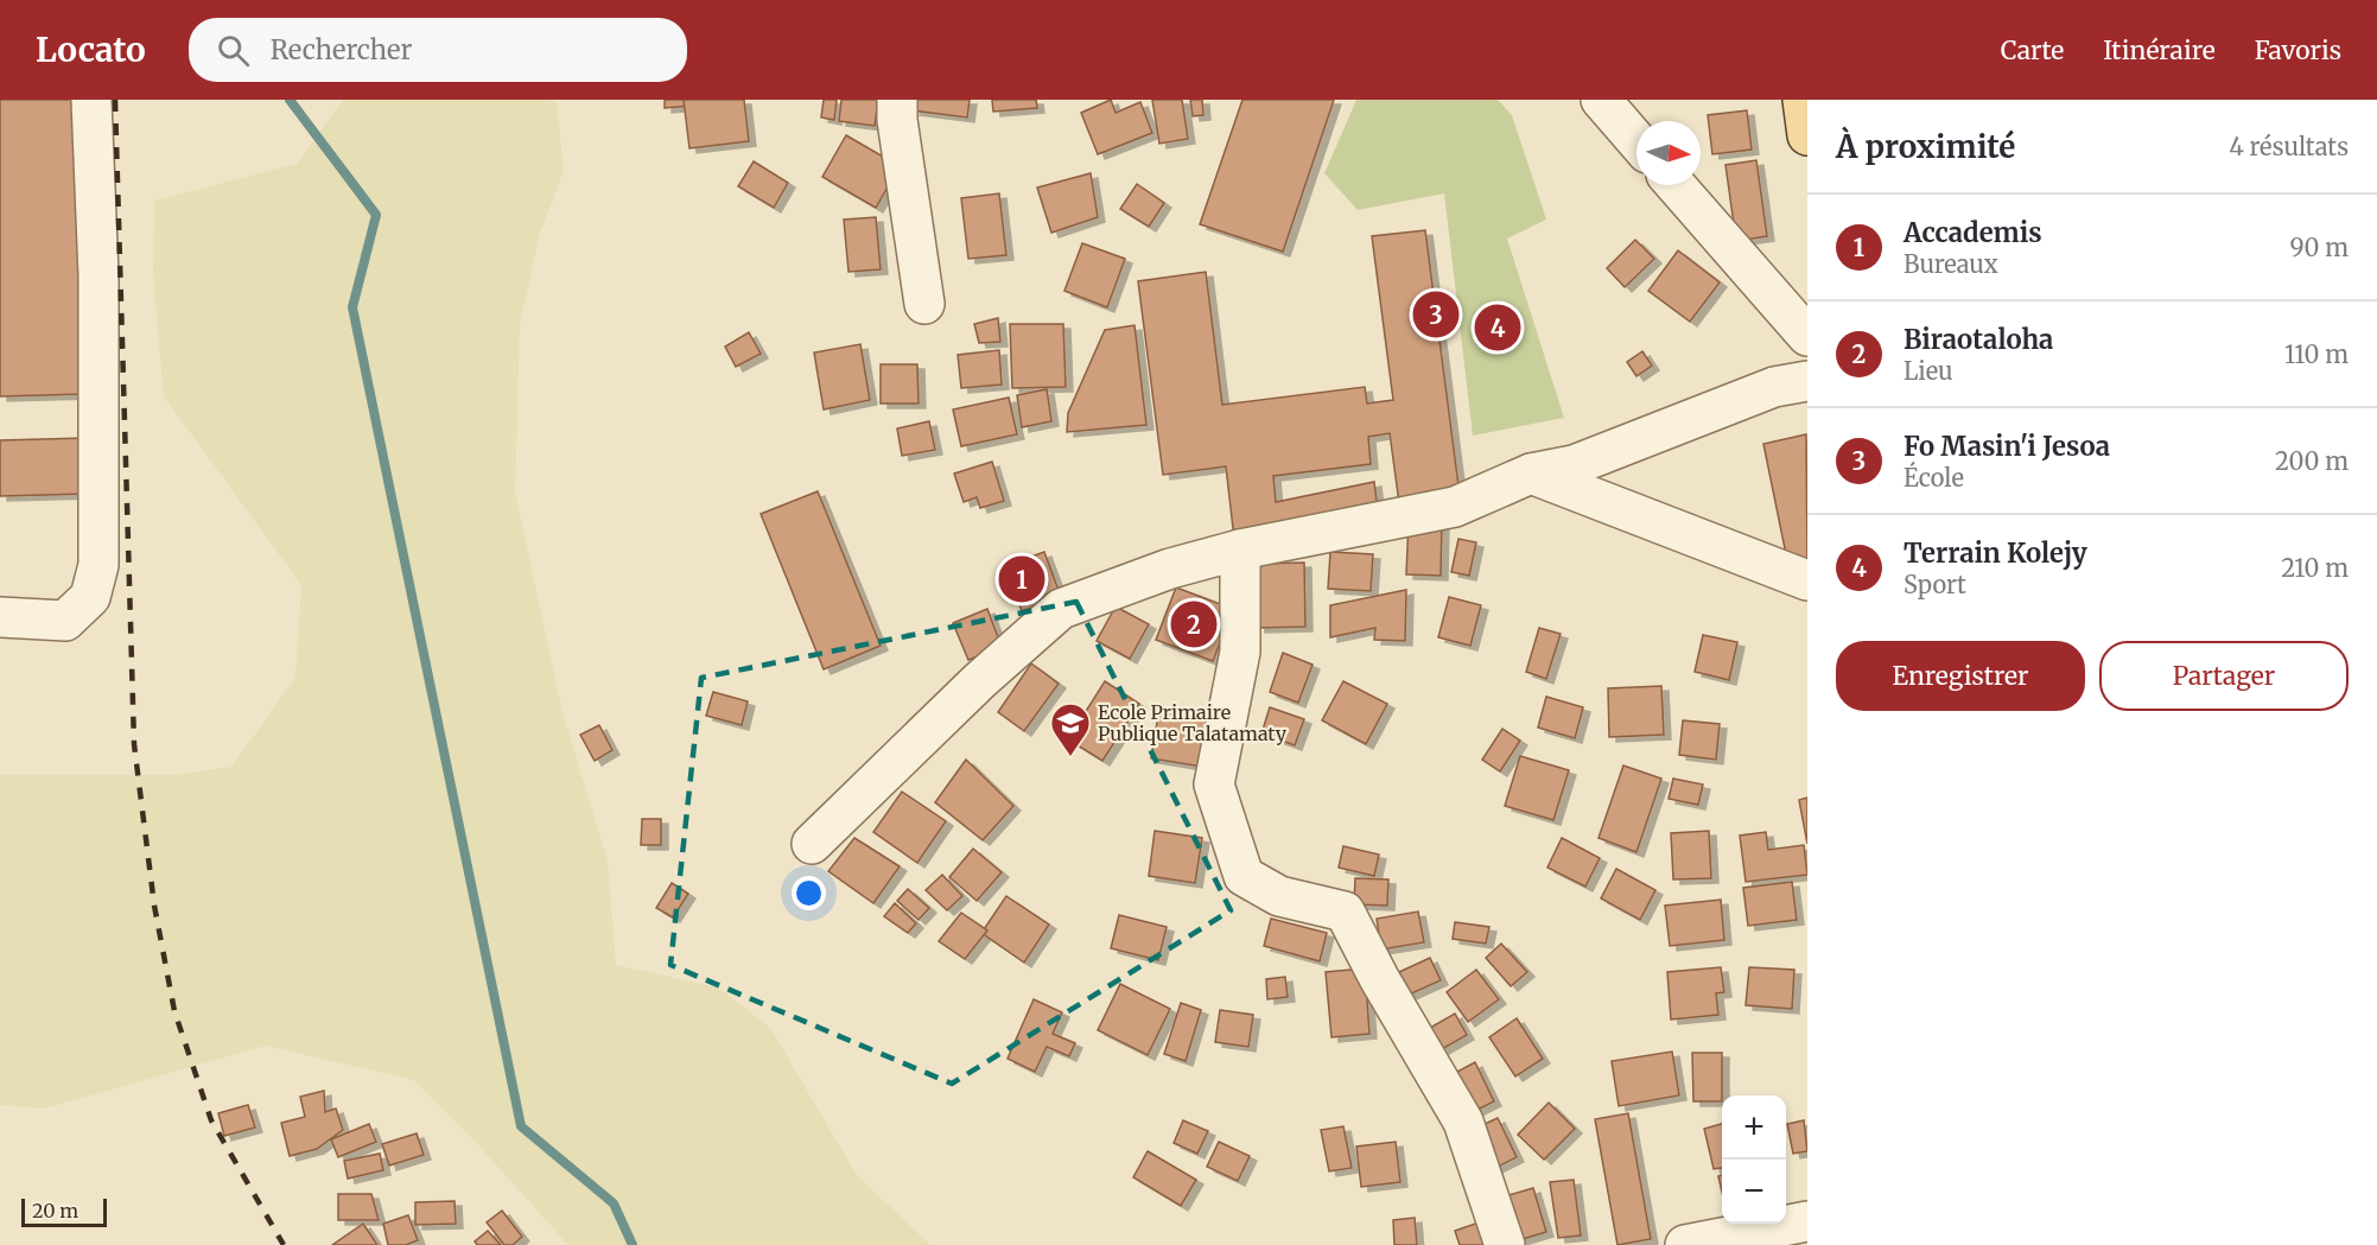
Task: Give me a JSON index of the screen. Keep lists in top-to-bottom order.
{
  "places": {
    "school or university": ["Ecole Primaire Publique Talatamaty"]
  },
  "scale_bar": "20 m",
  "north": "right",
  "page": {
    "header": "Locato",
    "search": "Rechercher",
    "nav": ["Carte", "Itinéraire", "Favoris"],
    "heading": ["À proximité", "4 résultats"],
    "list": [
      {
        "mark": "1",
        "name": "Accademis",
        "note": "Bureaux",
        "value": "90 m"
      },
      {
        "mark": "2",
        "name": "Biraotaloha",
        "note": "Lieu",
        "value": "110 m"
      },
      {
        "mark": "3",
        "name": "Fo Masin'i Jesoa",
        "note": "École",
        "value": "200 m"
      },
      {
        "mark": "4",
        "name": "Terrain Kolejy",
        "note": "Sport",
        "value": "210 m"
      }
    ],
    "pins": [
      "3",
      "4",
      "1",
      "2"
    ],
    "buttons": ["Enregistrer", "Partager"],
    "map_buttons": ["+", "−"],
    "scale": "20 m"
  }
}
